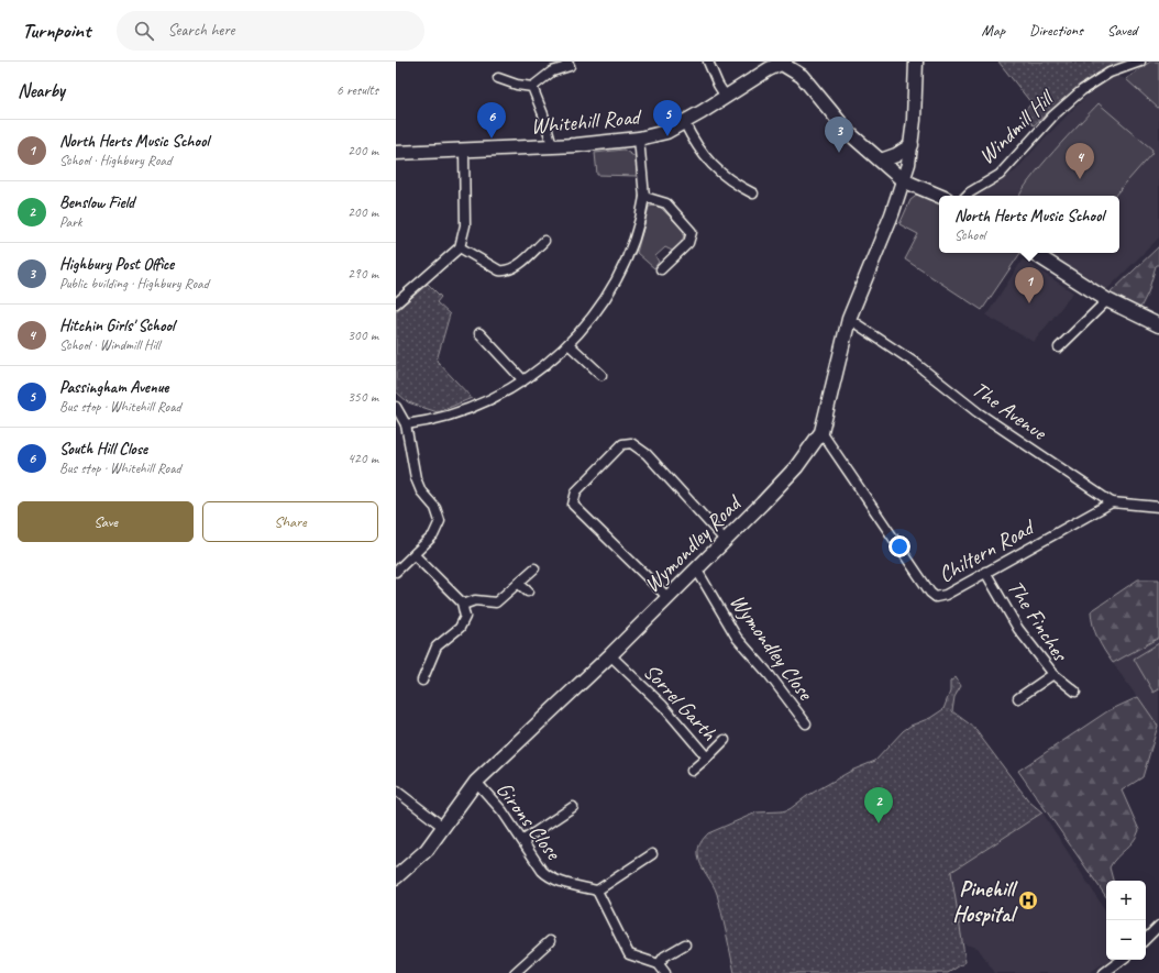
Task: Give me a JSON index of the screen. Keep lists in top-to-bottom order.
{
  "streets": {
    "street": [
      "Whitehill Road",
      "Windmill Hill",
      "The Avenue",
      "Wymondley Road",
      "Chiltern Road",
      "The Finches",
      "Wymondley Close",
      "Sorrel Garth",
      "Girons Close"
    ]
  },
  "crossings": [
    ["The Avenue", "Wymondley Road"],
    ["The Avenue", "Chiltern Road"],
    ["Wymondley Road", "Chiltern Road"],
    ["Wymondley Road", "Wymondley Close"],
    ["Wymondley Road", "Sorrel Garth"],
    ["Wymondley Road", "Girons Close"],
    ["Chiltern Road", "The Finches"]
  ],
  "places": {
    "hospital": ["Pinehill Hospital"]
  },
  "page": {
    "header": "Turnpoint",
    "search": "Search here",
    "nav": ["Map", "Directions", "Saved"],
    "heading": ["Nearby", "6 results"],
    "pins": [
      "5",
      "6",
      "3",
      "4",
      "1",
      "2"
    ],
    "list": [
      {
        "mark": "1",
        "name": "North Herts Music School",
        "note": "School · Highbury Road",
        "value": "200 m"
      },
      {
        "mark": "2",
        "name": "Benslow Field",
        "note": "Park",
        "value": "200 m"
      },
      {
        "mark": "3",
        "name": "Highbury Post Office",
        "note": "Public building · Highbury Road",
        "value": "290 m"
      },
      {
        "mark": "4",
        "name": "Hitchin Girls' School",
        "note": "School · Windmill Hill",
        "value": "300 m"
      },
      {
        "mark": "5",
        "name": "Passingham Avenue",
        "note": "Bus stop · Whitehill Road",
        "value": "350 m"
      },
      {
        "mark": "6",
        "name": "South Hill Close",
        "note": "Bus stop · Whitehill Road",
        "value": "420 m"
      }
    ],
    "popup": ["North Herts Music School", "School"],
    "buttons": ["Save", "Share"],
    "map_buttons": ["+", "−"]
  }
}
